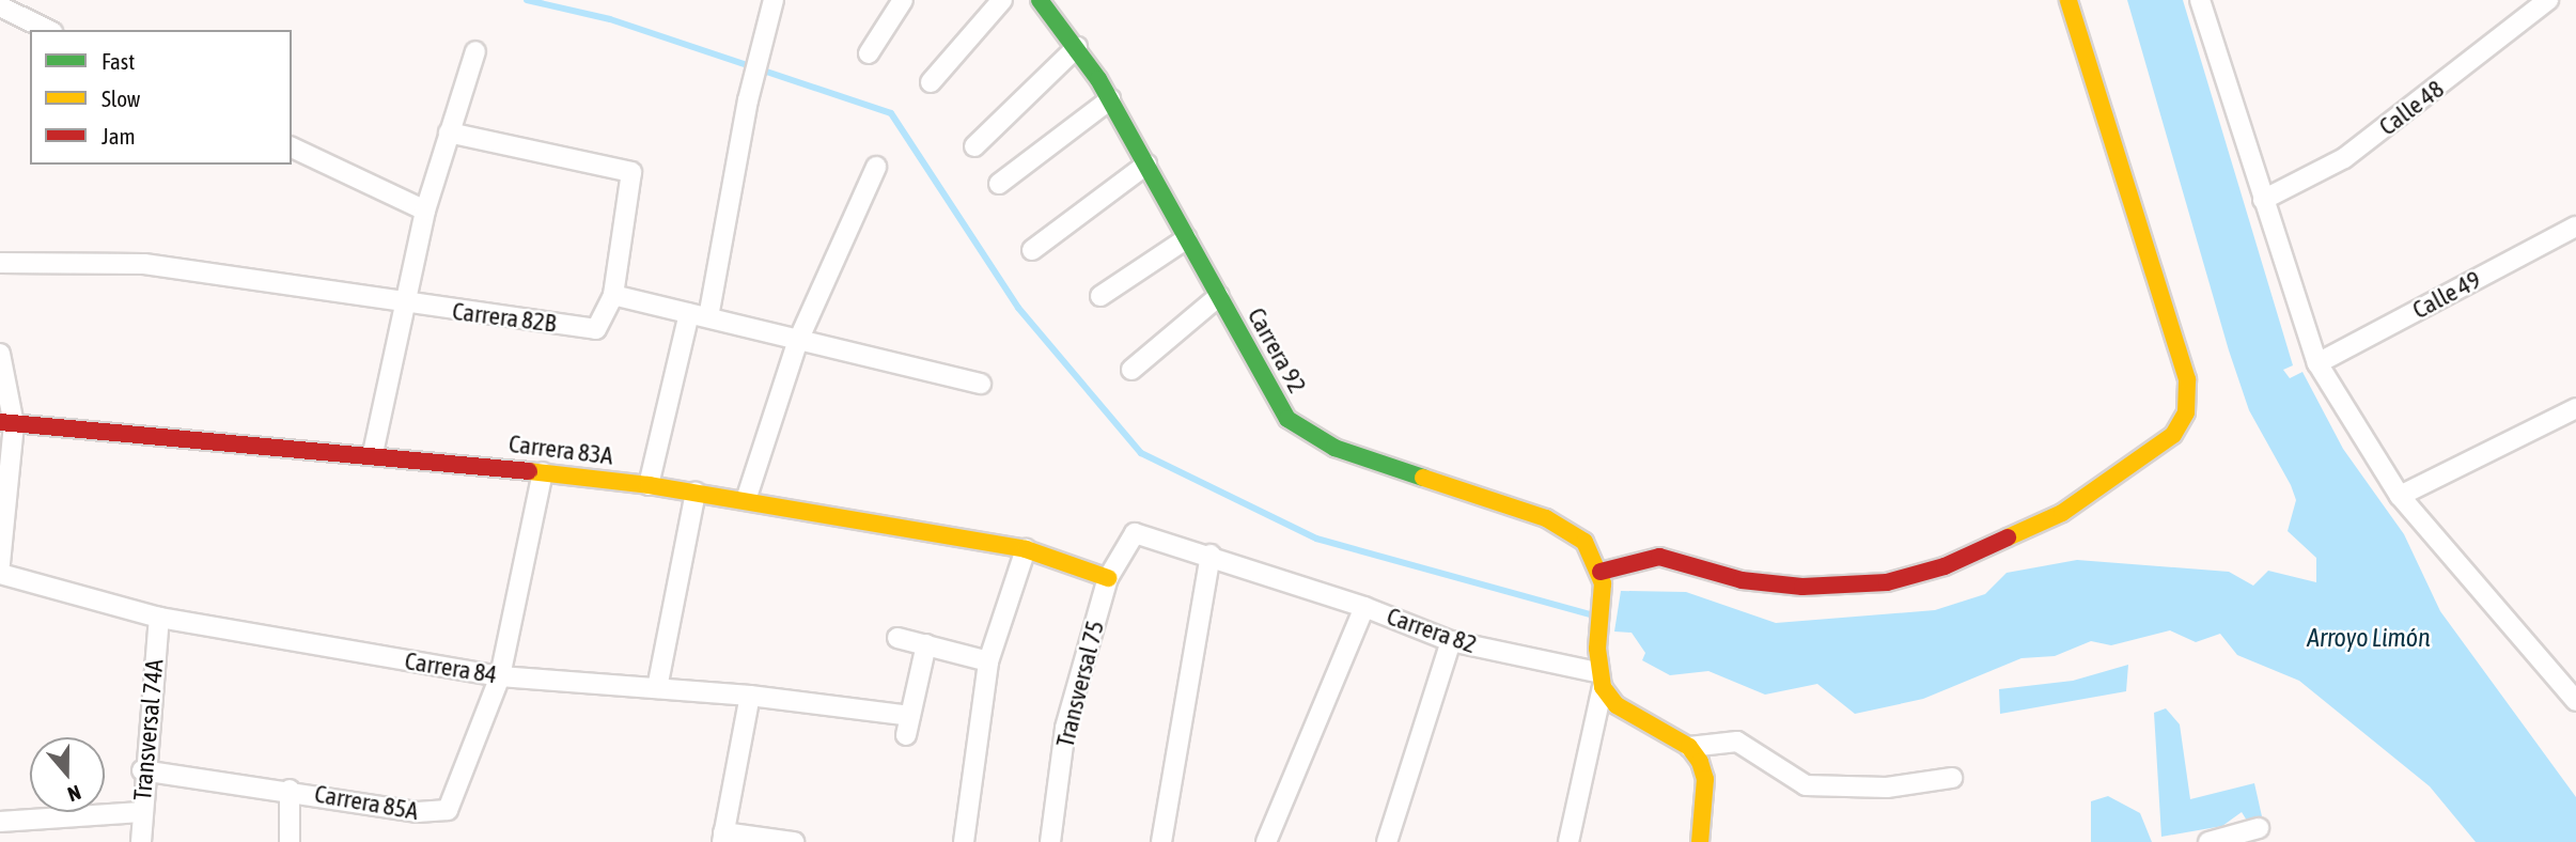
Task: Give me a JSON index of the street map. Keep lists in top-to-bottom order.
{
  "streets": {
    "street": [
      "Calle 48",
      "Calle 49",
      "Carrera 82B",
      "Carrera 92",
      "Carrera 83A",
      "Carrera 82",
      "Carrera 84",
      "Transversal 75",
      "Transversal 74A",
      "Carrera 85A"
    ]
  },
  "crossings": [
    ["Carrera 83A", "Transversal 75"],
    ["Carrera 83A", "Carrera 85A"],
    ["Carrera 82", "Transversal 75"],
    ["Carrera 84", "Transversal 74A"],
    ["Carrera 84", "Carrera 85A"],
    ["Transversal 74A", "Carrera 85A"]
  ],
  "water": ["Arroyo Limón"],
  "legend": ["Fast", "Slow", "Jam"],
  "north": "bottom"
}
